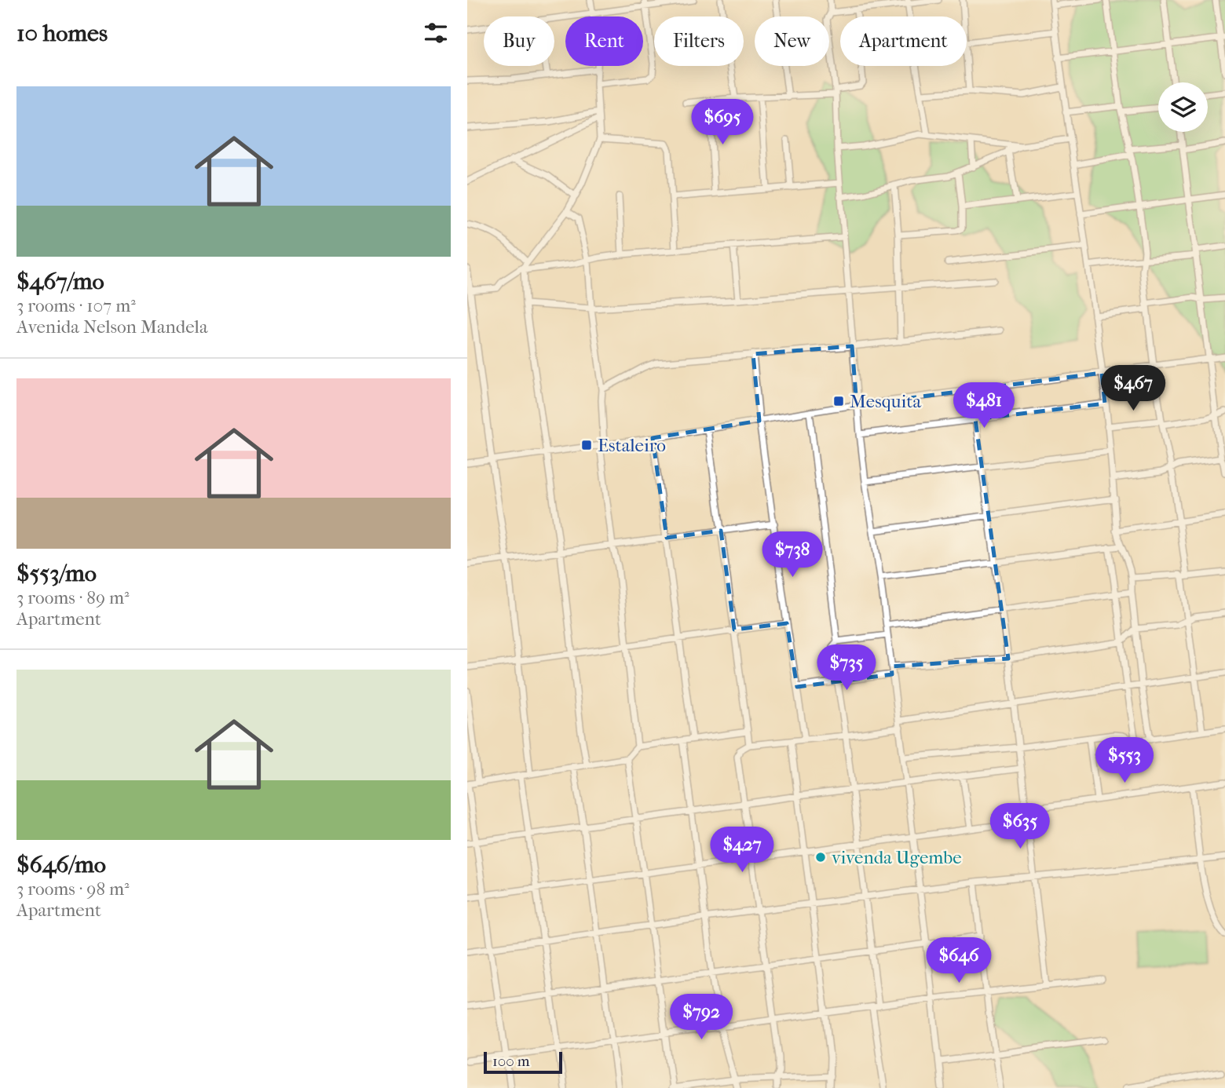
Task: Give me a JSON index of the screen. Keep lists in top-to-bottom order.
{
  "places": {
    "transit": ["Mesquita", "Estaleiro"],
    "other": ["vivenda Ugembe"]
  },
  "scale_bar": "100 m",
  "page": {
    "heading": "10 homes",
    "chip": [
      "Buy",
      "Rent",
      "Filters",
      "New",
      "Apartment"
    ],
    "list": [
      {
        "name": "$467/mo",
        "note": "3 rooms · 107 m² · Avenida Nelson Mandela"
      },
      {
        "name": "$553/mo",
        "note": "3 rooms · 89 m² · Apartment"
      },
      {
        "name": "$646/mo",
        "note": "3 rooms · 98 m² · Apartment"
      }
    ],
    "price": [
      "$695",
      "$467",
      "$481",
      "$738",
      "$735",
      "$553",
      "$635",
      "$427",
      "$646",
      "$792"
    ],
    "scale": "100 m"
  }
}
